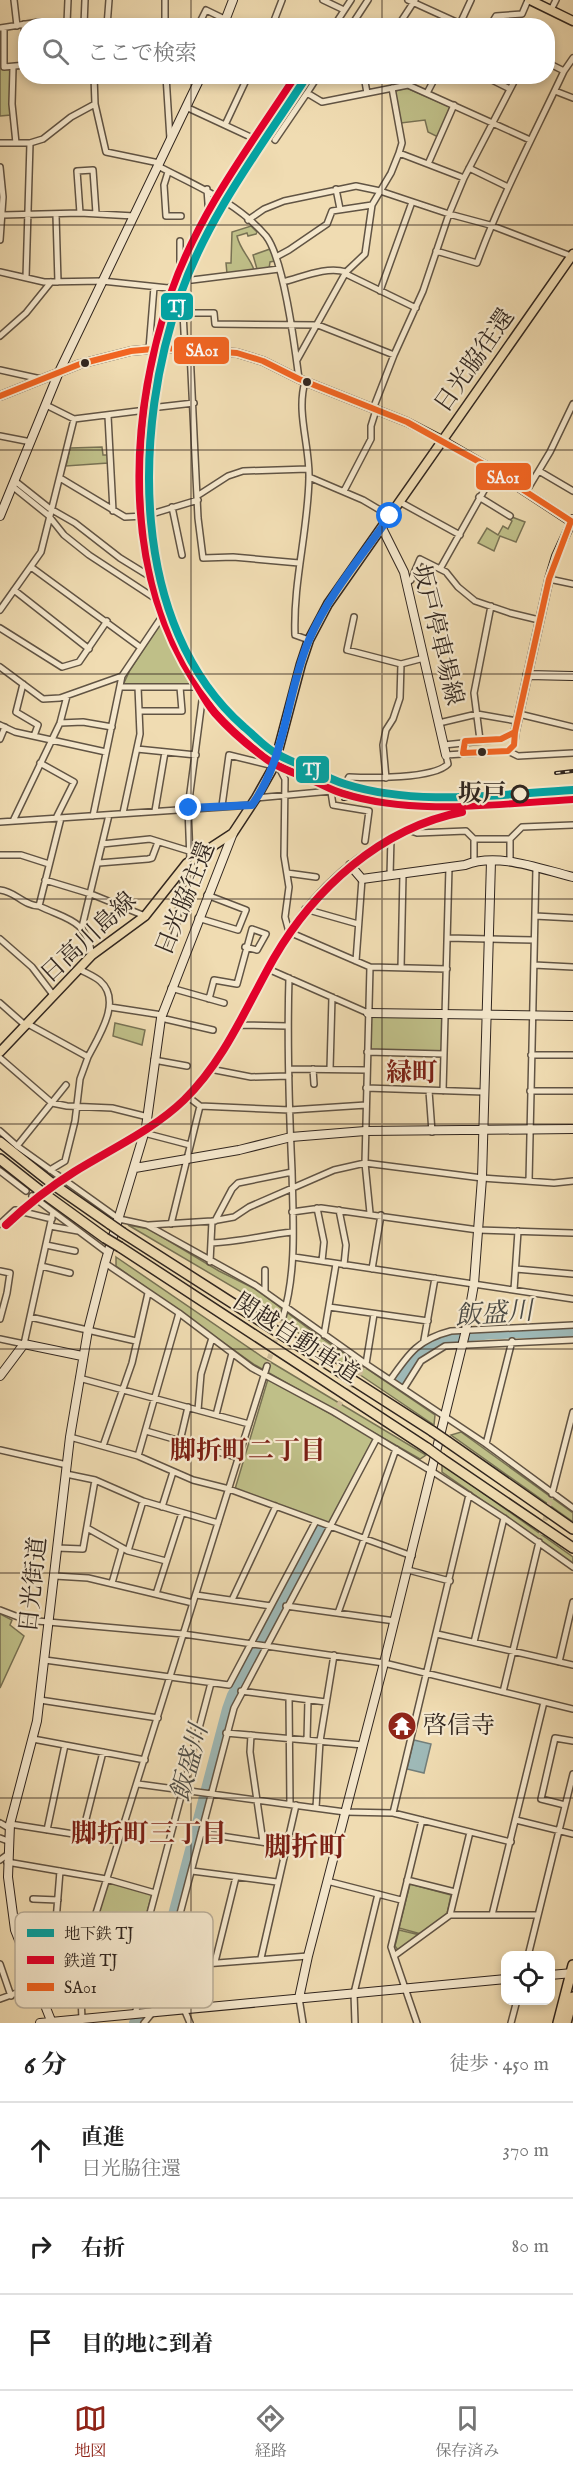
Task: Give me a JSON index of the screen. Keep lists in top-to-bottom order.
{
  "streets": {
    "highway": ["関越自動車道"],
    "main road": ["日光脇往還", "日高川島線"],
    "street": ["坂戸停車場線", "日光街道"]
  },
  "crossings": [
    ["日光脇往還", "坂戸停車場線"],
    ["日光脇往還", "日高川島線"],
    ["日光脇往還", "日光街道"]
  ],
  "districts": [
    "緑町",
    "脚折町二丁目",
    "脚折町三丁目",
    "脚折町"
  ],
  "water": ["飯盛川"],
  "places": {
    "other": ["坂戸"],
    "temple": ["啓信寺"]
  },
  "lines": ["metro line TJ", "rail line TJ", "transit line SA01"],
  "legend": ["地下鉄 TJ", "鉄道 TJ", "SA01"],
  "page": {
    "search": "ここで検索",
    "heading": ["6 分", "徒歩 · 450 m"],
    "list": [
      ["直進", "日光脇往還", "370 m"],
      ["右折", "80 m"],
      "目的地に到着"
    ],
    "nav": ["地図", "経路", "保存済み"]
  }
}
